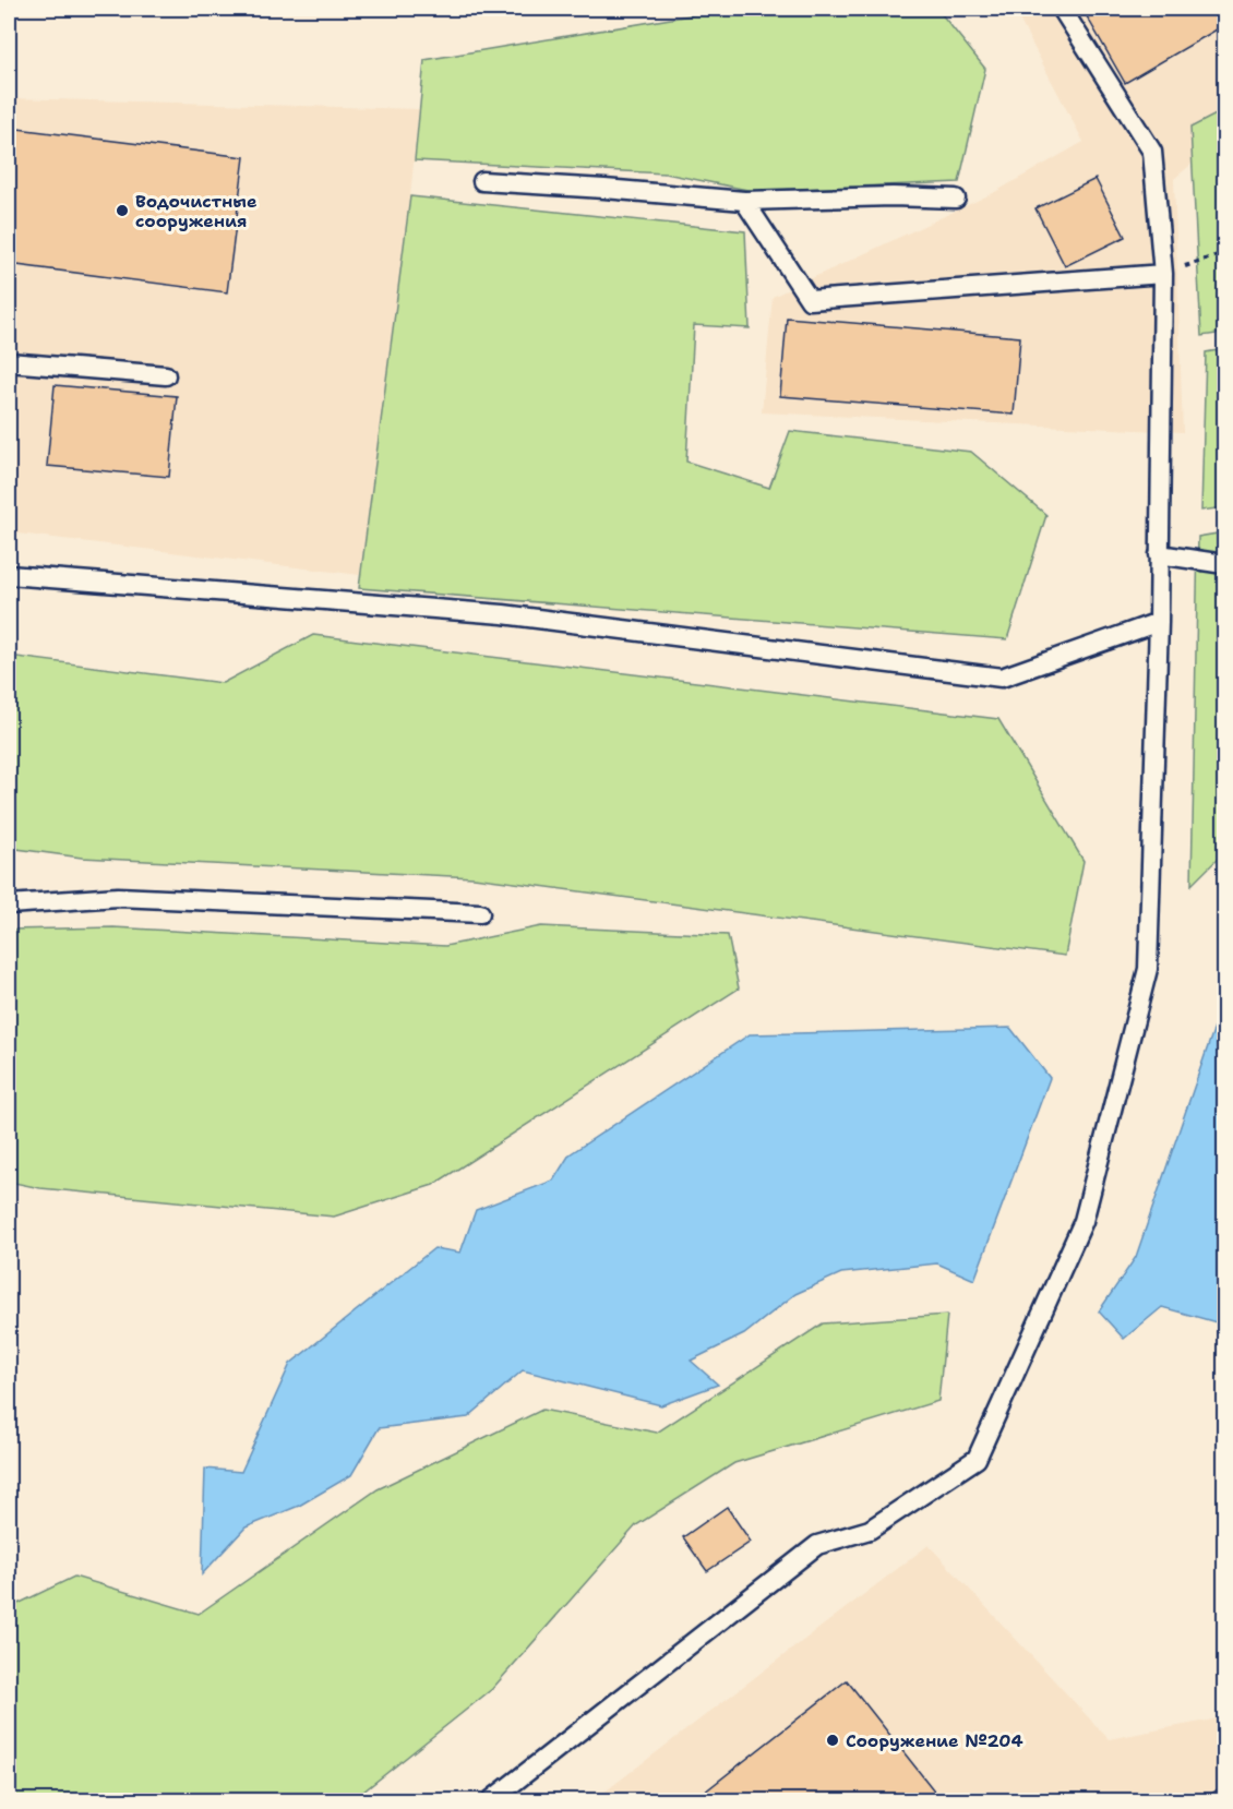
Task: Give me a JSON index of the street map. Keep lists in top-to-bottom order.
{
  "places": ["Водочистные сооружения", "Сооружение №204"]
}
